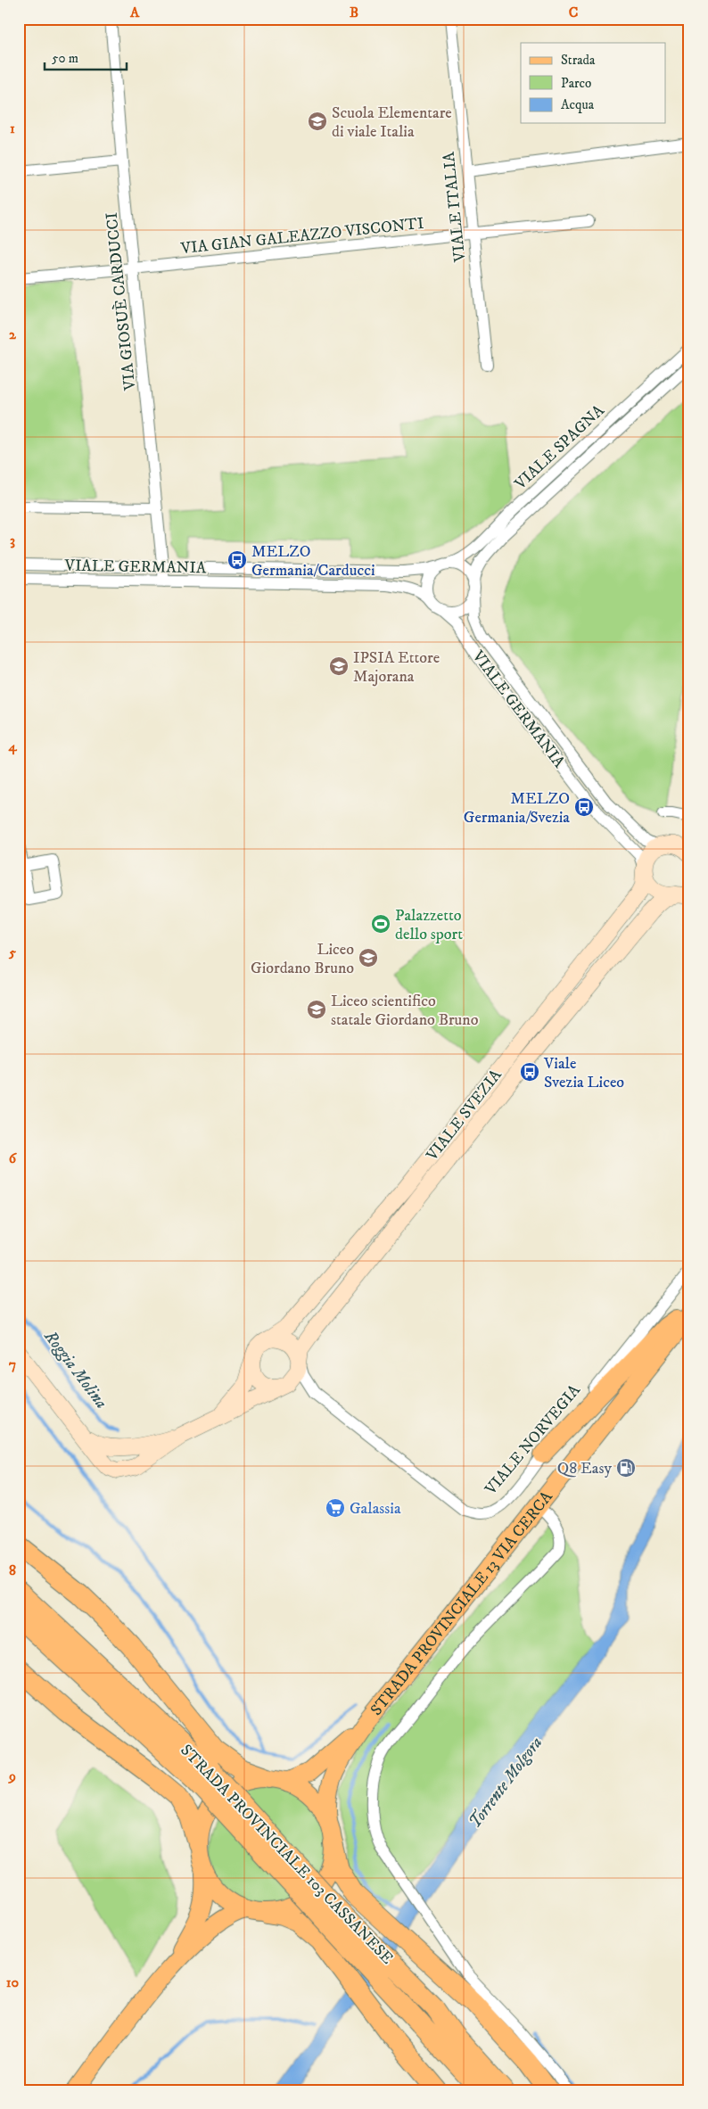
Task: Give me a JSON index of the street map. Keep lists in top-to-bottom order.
{
  "streets": {
    "highway": ["STRADA PROVINCIALE 103 CASSANESE"],
    "main road": ["STRADA PROVINCIALE 13 VIA CERCA"],
    "street": [
      "VIALE ITALIA",
      "VIA GIAN GALEAZZO VISCONTI",
      "VIA GIOSUÈ CARDUCCI",
      "VIALE SPAGNA",
      "VIALE GERMANIA",
      "VIALE SVEZIA",
      "VIALE NORVEGIA"
    ]
  },
  "crossings": [
    ["VIALE ITALIA", "VIA GIAN GALEAZZO VISCONTI"],
    ["VIA GIAN GALEAZZO VISCONTI", "VIA GIOSUÈ CARDUCCI"],
    ["VIA GIOSUÈ CARDUCCI", "VIALE GERMANIA"],
    ["VIALE SPAGNA", "VIALE GERMANIA"],
    ["VIALE GERMANIA", "VIALE SVEZIA"],
    ["VIALE SVEZIA", "VIALE NORVEGIA"]
  ],
  "water": ["Roggia Molina", "Torrente Molgora"],
  "places": {
    "school or university": [
      "Scuola Elementare di viale Italia",
      "IPSIA Ettore Majorana",
      "Liceo Giordano Bruno",
      "Liceo scientifico statale Giordano Bruno"
    ],
    "bus stop": ["MELZO Germania/Carducci", "MELZO Germania/Svezia", "Viale Svezia Liceo"],
    "sports": ["Palazzetto dello sport"],
    "fuel station": ["Q8 Easy"],
    "supermarket": ["Galassia"]
  },
  "legend": ["Strada", "Parco", "Acqua"],
  "scale_bar": "50 m",
  "grid": {
    "columns": ["A", "B", "C"],
    "rows": [
      "1",
      "2",
      "3",
      "4",
      "5",
      "6",
      "7",
      "8",
      "9",
      "10"
    ]
  }
}
